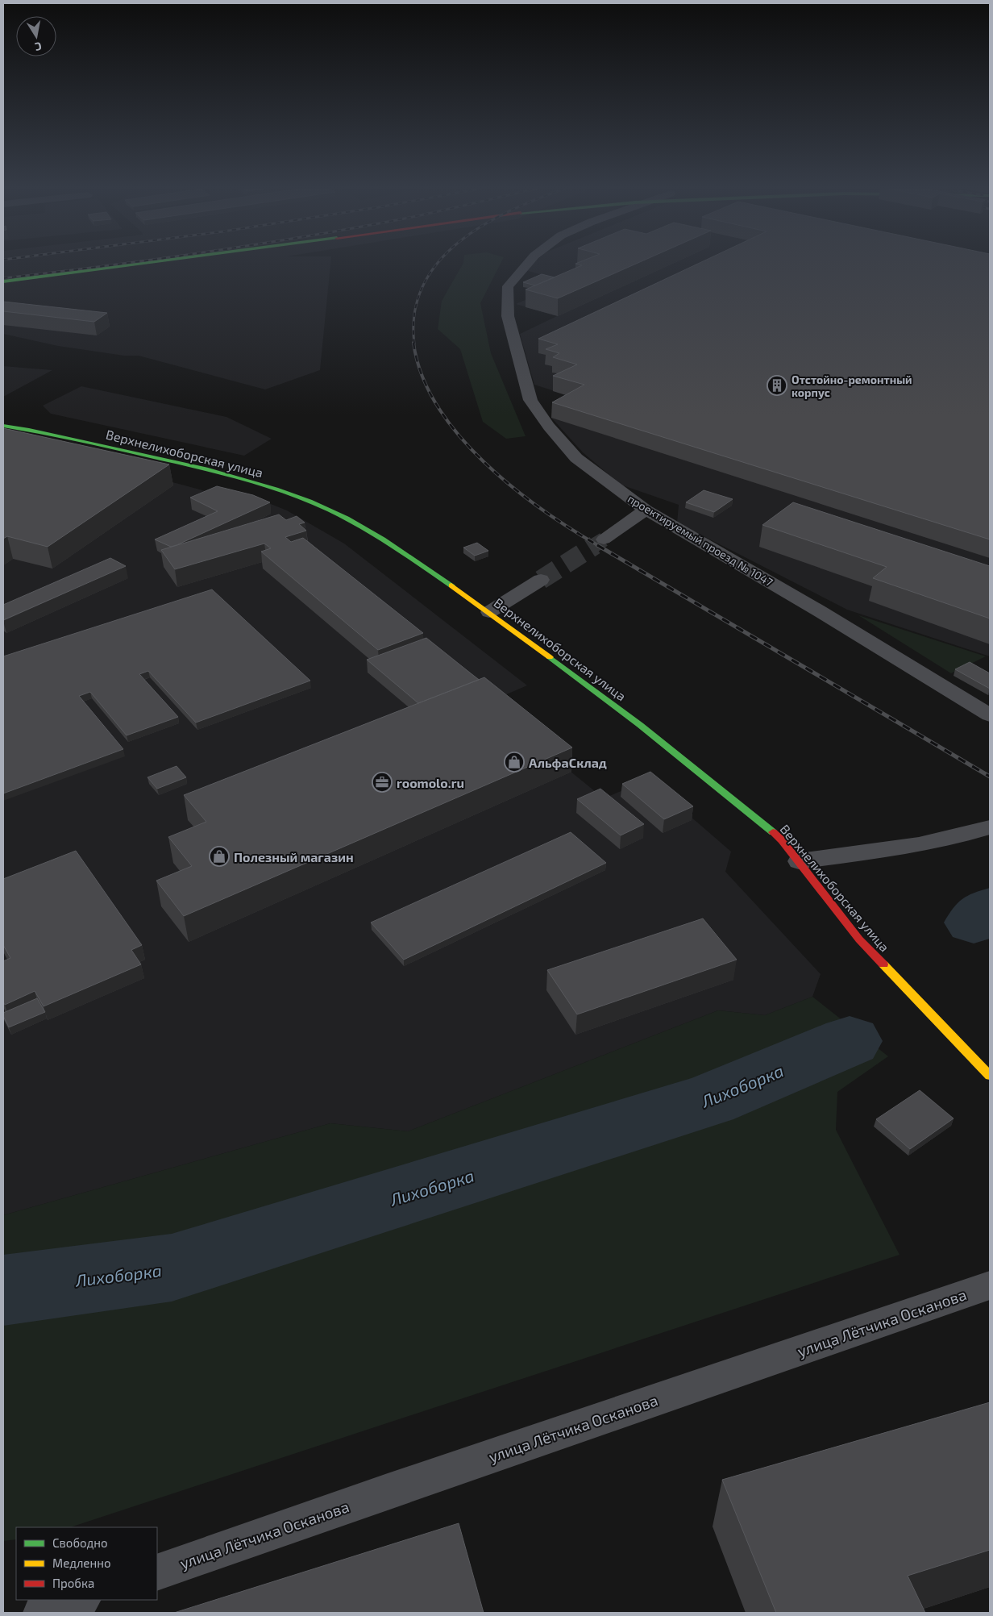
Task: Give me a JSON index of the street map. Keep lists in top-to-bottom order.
{
  "streets": {
    "main road": ["Верхнелихоборская улица"],
    "street": ["проектируемый проезд № 1047", "улица Лётчика Осканова"]
  },
  "water": ["Лихоборка"],
  "places": {
    "building": ["Отстойно-ремонтный корпус"],
    "shop": ["АльфаСклад", "Полезный магазин"],
    "office": ["roomolo.ru"]
  },
  "legend": ["Свободно", "Медленно", "Пробка"],
  "north": "bottom"
}
